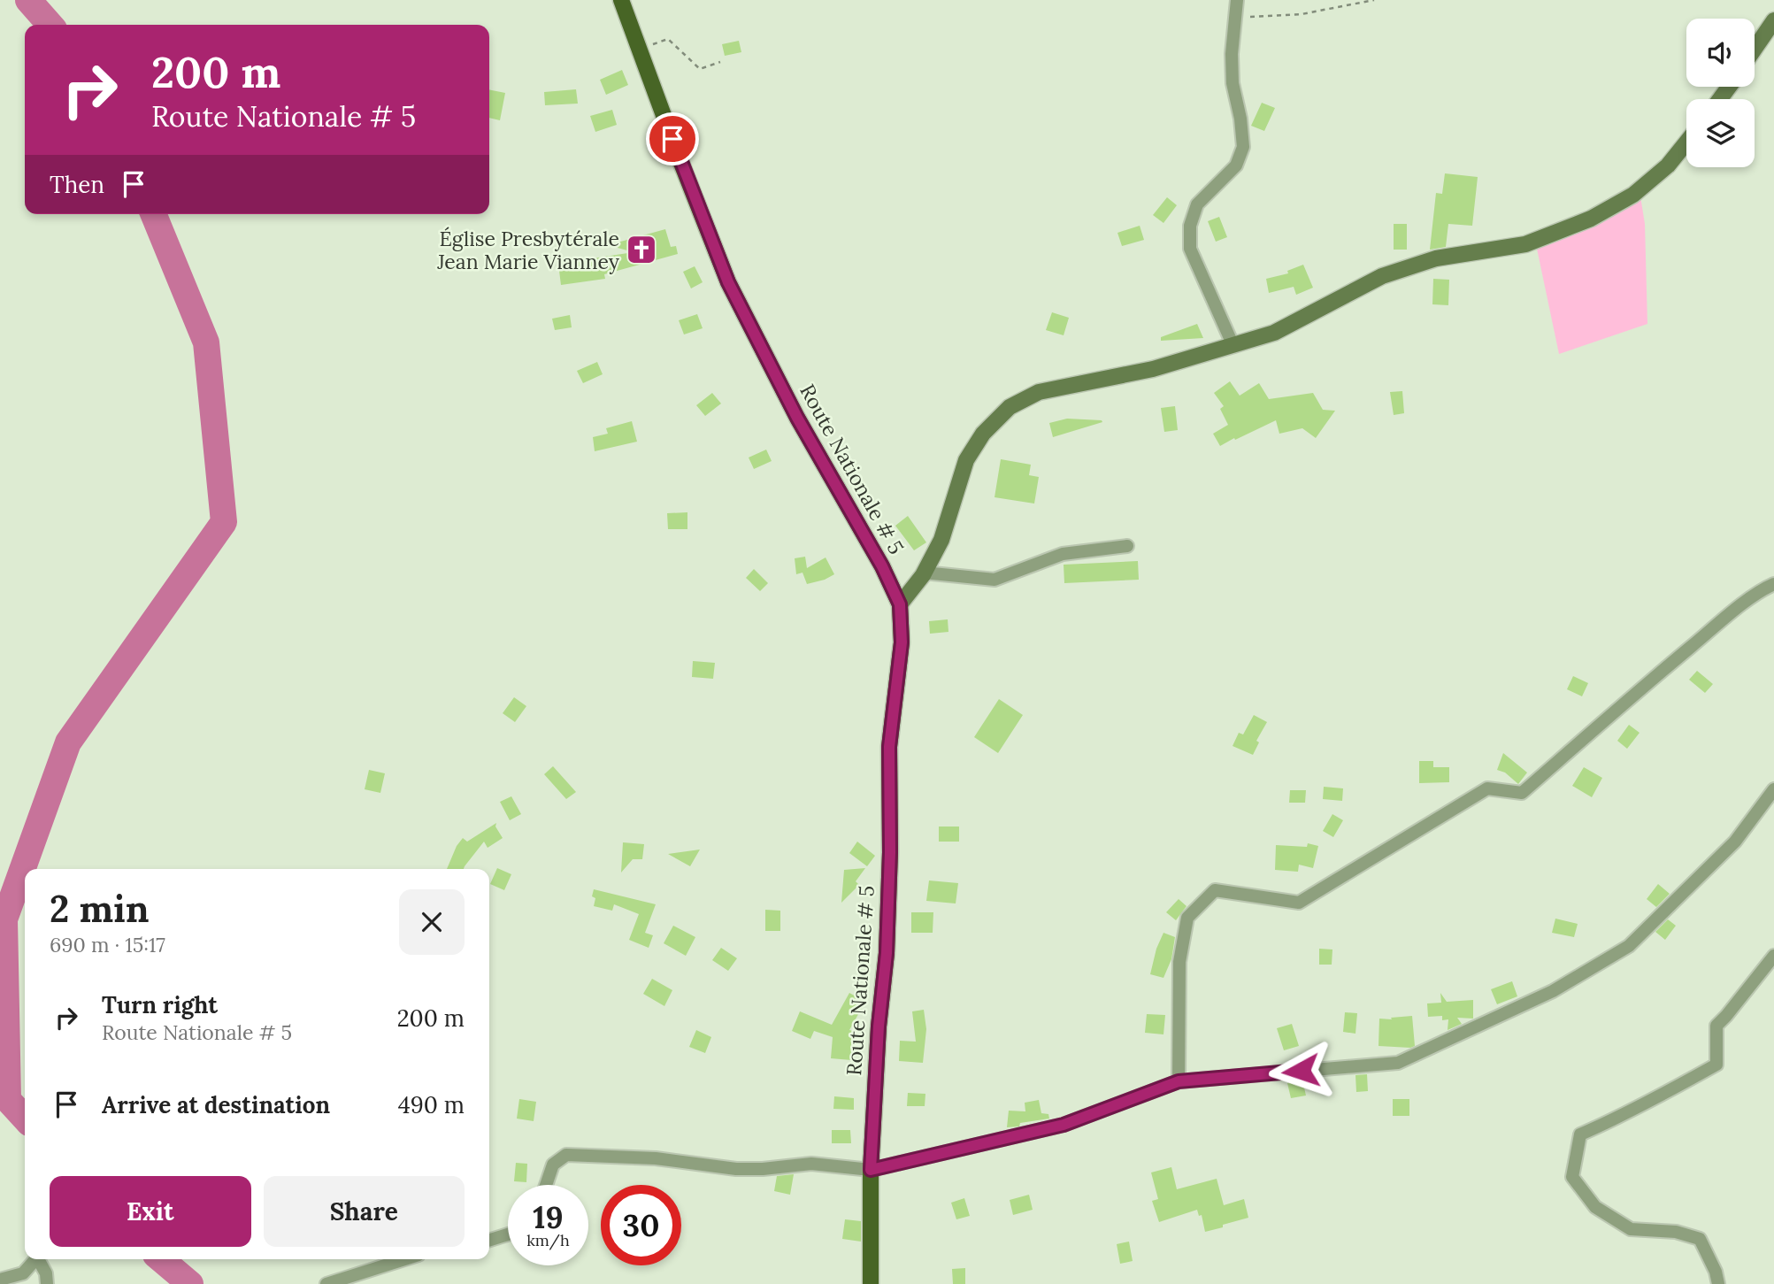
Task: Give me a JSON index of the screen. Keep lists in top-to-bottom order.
{
  "streets": {
    "main road": ["Route Nationale # 5"]
  },
  "places": {
    "church": ["Église Presbytérale Jean Marie Vianney"]
  },
  "page": {
    "turn": ["200 m", "Route Nationale # 5"],
    "then": "Then",
    "heading": ["2 min", "690 m · 15:17"],
    "list": [
      {
        "name": "Turn right",
        "note": "Route Nationale # 5",
        "value": "200 m"
      },
      {
        "name": "Arrive at destination",
        "value": "490 m"
      }
    ],
    "buttons": ["Exit", "Share"],
    "speed": "19 km/h",
    "limit": "30"
  }
}
